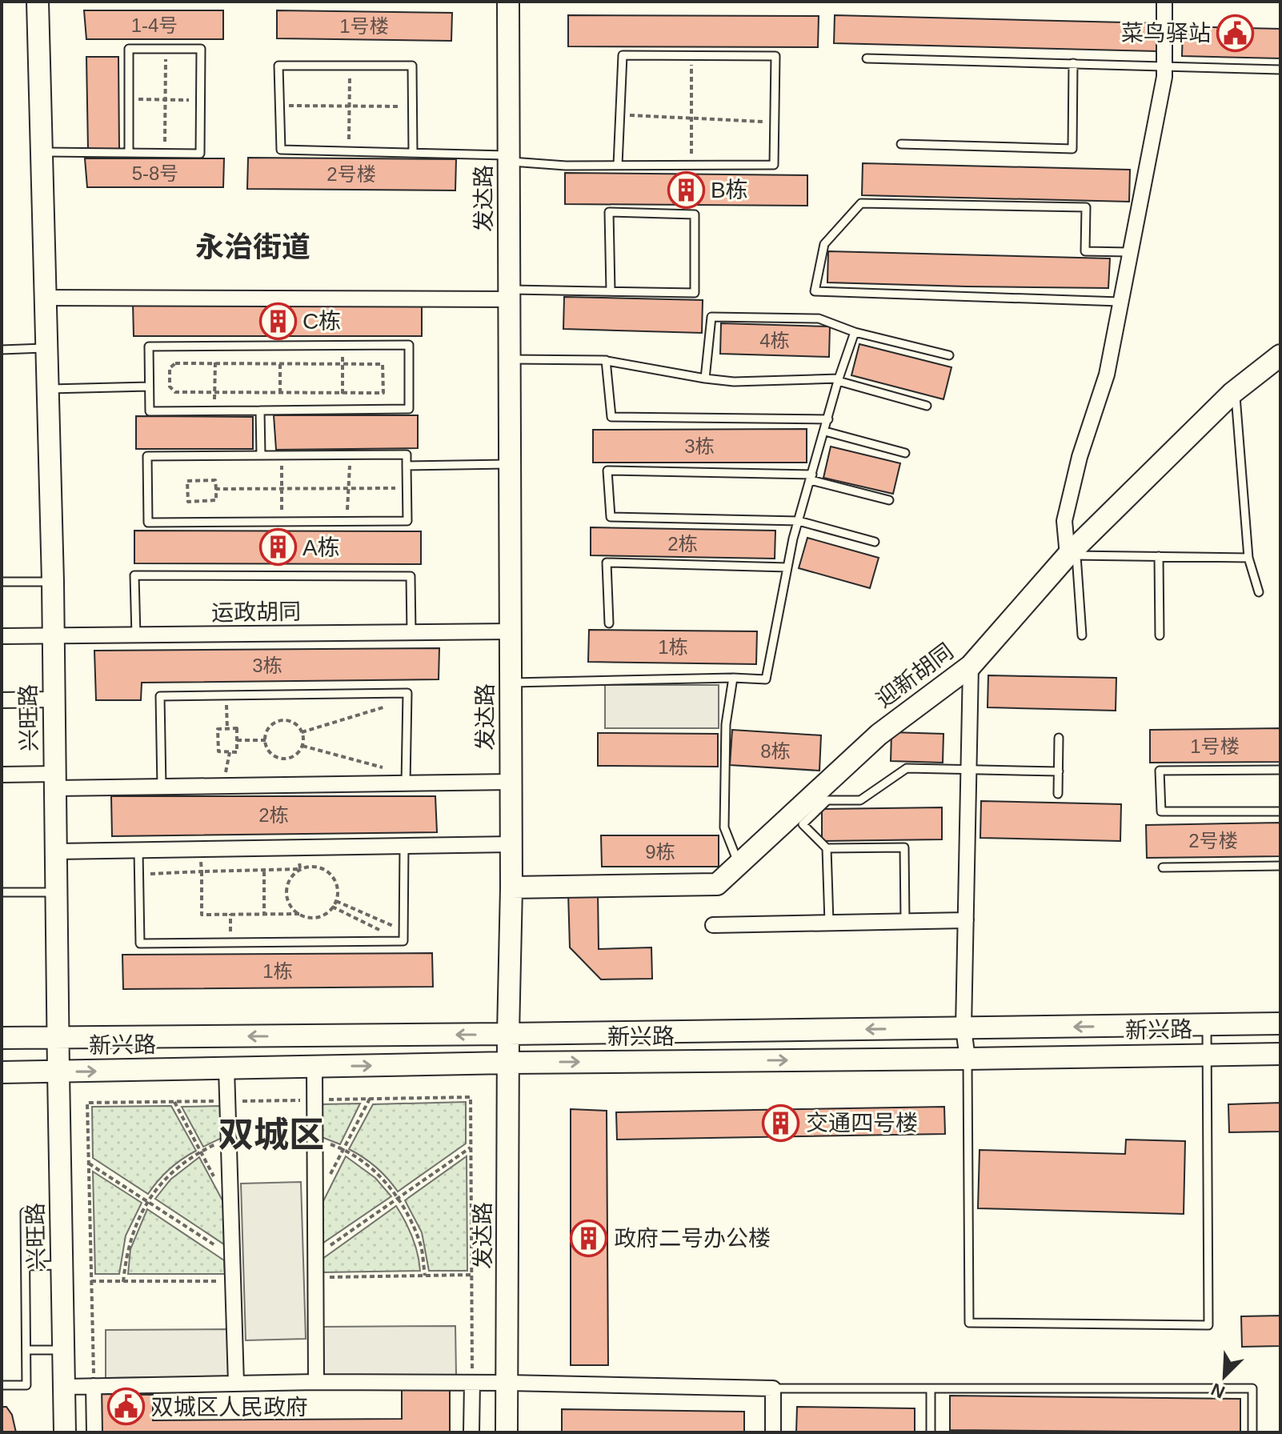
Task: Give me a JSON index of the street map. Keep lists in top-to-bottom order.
{
  "streets": {
    "street": [
      "发达路",
      "运政胡同",
      "迎新胡同",
      "兴旺路",
      "新兴路"
    ]
  },
  "crossings": [
    ["发达路", "运政胡同"],
    ["发达路", "迎新胡同"],
    ["发达路", "新兴路"],
    ["运政胡同", "兴旺路"],
    ["兴旺路", "新兴路"]
  ],
  "districts": ["永治街道", "双城区"],
  "places": {
    "public building": ["菜鸟驿站", "双城区人民政府"],
    "building": [
      "B栋",
      "C栋",
      "A栋",
      "交通四号楼",
      "政府二号办公楼"
    ]
  },
  "house_numbers": [
    "1-4号",
    "1号楼",
    "5-8号",
    "2号楼",
    "4栋",
    "3栋",
    "2栋",
    "1栋",
    "3栋",
    "1号楼",
    "8栋",
    "2栋",
    "2号楼",
    "9栋",
    "1栋"
  ],
  "north": "bottom left"
}
